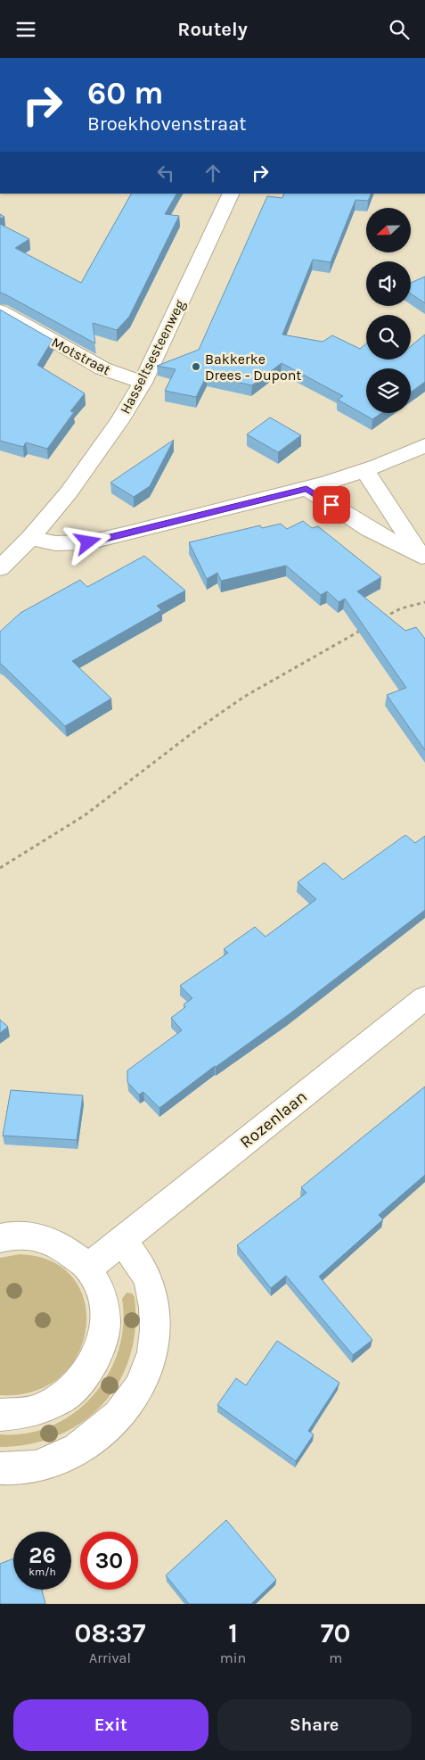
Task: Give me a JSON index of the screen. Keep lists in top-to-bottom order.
{
  "streets": {
    "street": ["Motstraat", "Hasseltsesteenweg", "Rozenlaan"]
  },
  "crossings": [
    ["Motstraat", "Hasseltsesteenweg"]
  ],
  "places": ["Bakkerke Drees - Dupont"],
  "north": "left",
  "page": {
    "header": "Routely",
    "turn": ["60 m", "Broekhovenstraat"],
    "speed": "26 km/h",
    "limit": "30",
    "eta": [
      "08:37",
      "Arrival",
      "1",
      "min",
      "70",
      "m"
    ],
    "buttons": ["Exit", "Share"]
  }
}
